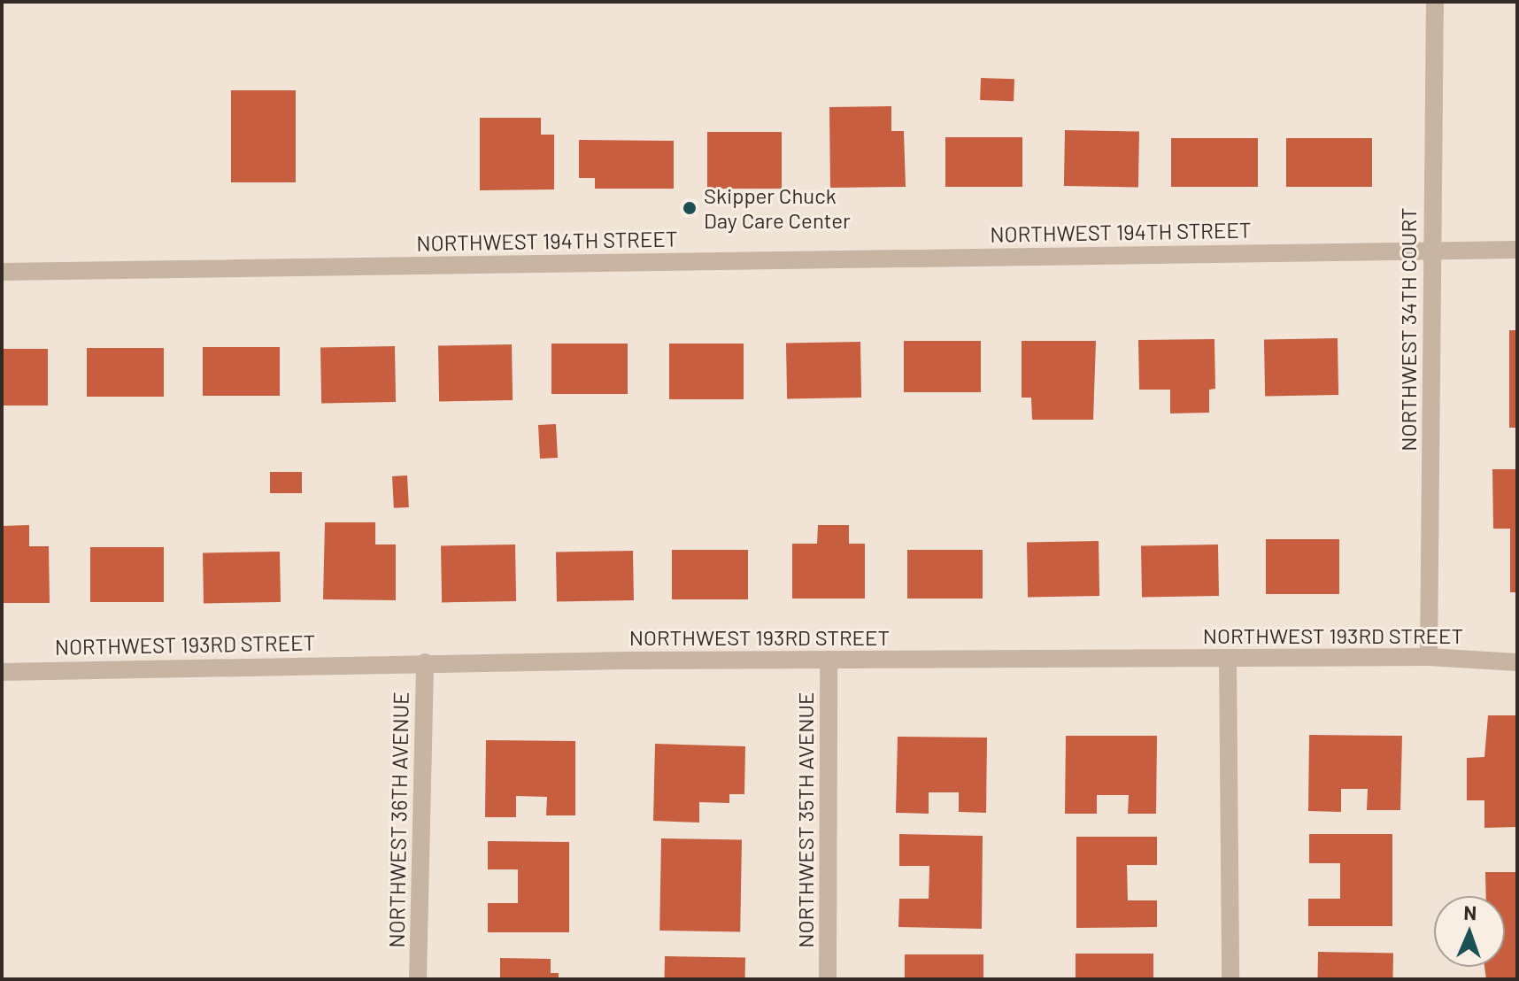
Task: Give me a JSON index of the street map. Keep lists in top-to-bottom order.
{
  "streets": {
    "street": [
      "NORTHWEST 194TH STREET",
      "NORTHWEST 34TH COURT",
      "NORTHWEST 193RD STREET",
      "NORTHWEST 36TH AVENUE",
      "NORTHWEST 35TH AVENUE"
    ]
  },
  "crossings": [
    ["NORTHWEST 194TH STREET", "NORTHWEST 34TH COURT"],
    ["NORTHWEST 34TH COURT", "NORTHWEST 193RD STREET"],
    ["NORTHWEST 193RD STREET", "NORTHWEST 36TH AVENUE"],
    ["NORTHWEST 193RD STREET", "NORTHWEST 35TH AVENUE"]
  ],
  "places": ["Skipper Chuck Day Care Center"],
  "north": "top"
}
